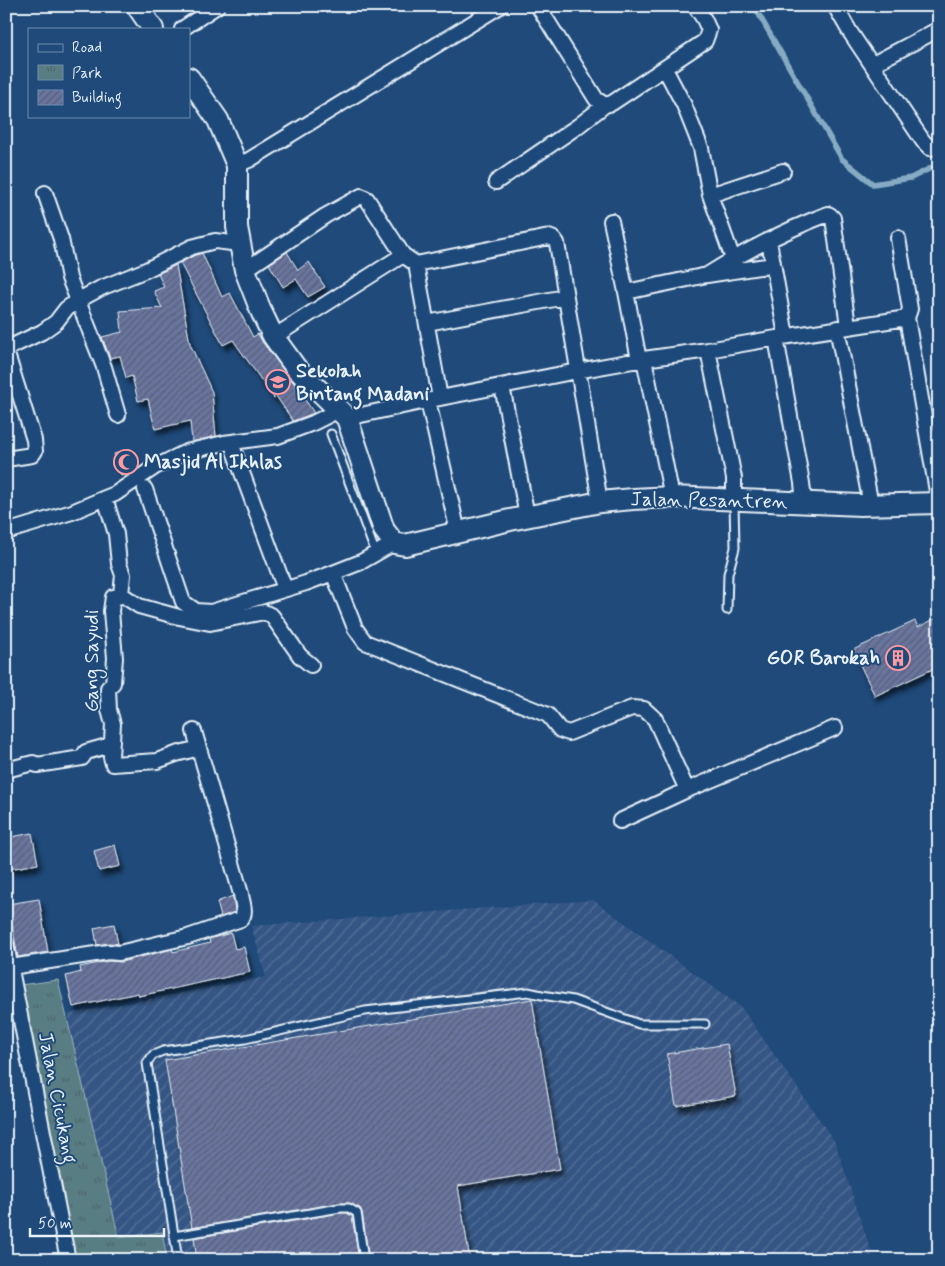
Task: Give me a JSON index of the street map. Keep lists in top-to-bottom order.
{
  "streets": {
    "street": ["Jalan Pesantren", "Gang Sayudi", "Jalan Cicukang"]
  },
  "places": {
    "school or university": ["Sekolah Bintang Madani"],
    "mosque": ["Masjid Al Ikhlas"],
    "building": ["GOR Barokah"]
  },
  "legend": ["Road", "Park", "Building"],
  "scale_bar": "50 m"
}
